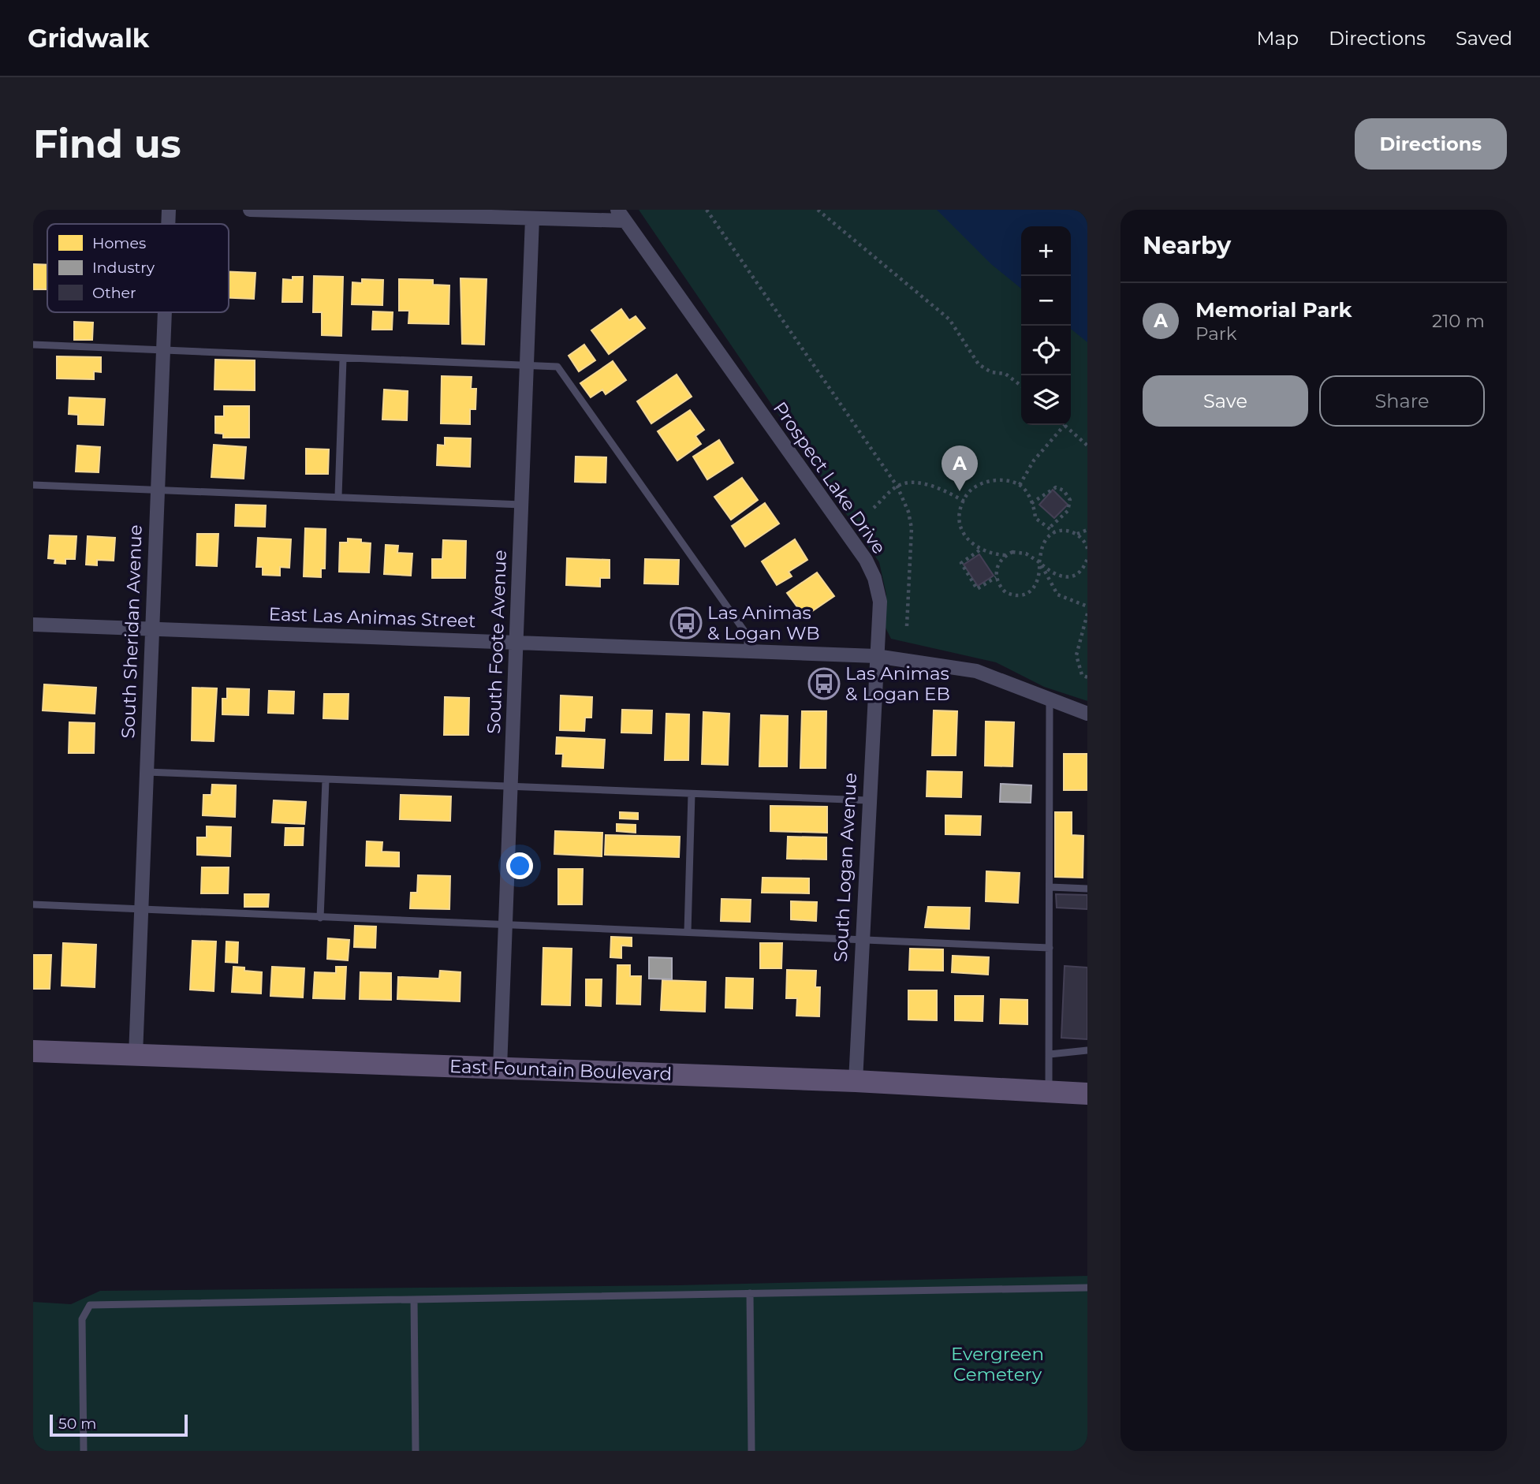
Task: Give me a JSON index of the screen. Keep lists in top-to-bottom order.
{
  "streets": {
    "main road": ["East Fountain Boulevard"],
    "street": [
      "Prospect Lake Drive",
      "East Las Animas Street",
      "South Sheridan Avenue",
      "South Foote Avenue",
      "South Logan Avenue"
    ]
  },
  "crossings": [
    ["Prospect Lake Drive", "East Las Animas Street"],
    ["Prospect Lake Drive", "South Logan Avenue"],
    ["East Las Animas Street", "South Sheridan Avenue"],
    ["East Las Animas Street", "South Foote Avenue"],
    ["East Las Animas Street", "South Logan Avenue"],
    ["South Sheridan Avenue", "East Fountain Boulevard"],
    ["South Foote Avenue", "East Fountain Boulevard"],
    ["South Logan Avenue", "East Fountain Boulevard"]
  ],
  "parks": ["Evergreen Cemetery"],
  "places": {
    "bus stop": ["Las Animas & Logan WB", "Las Animas & Logan EB"]
  },
  "legend": ["Homes", "Industry", "Other"],
  "scale_bar": "50 m",
  "page": {
    "header": "Gridwalk",
    "nav": ["Map", "Directions", "Saved"],
    "buttons": [
      "Directions",
      ["Save", "Share"]
    ],
    "title": "Find us",
    "heading": "Nearby",
    "map_buttons": ["+", "−"],
    "list": [
      {
        "mark": "A",
        "name": "Memorial Park",
        "note": "Park",
        "value": "210 m"
      }
    ],
    "pins": "A",
    "scale": "50 m"
  }
}
